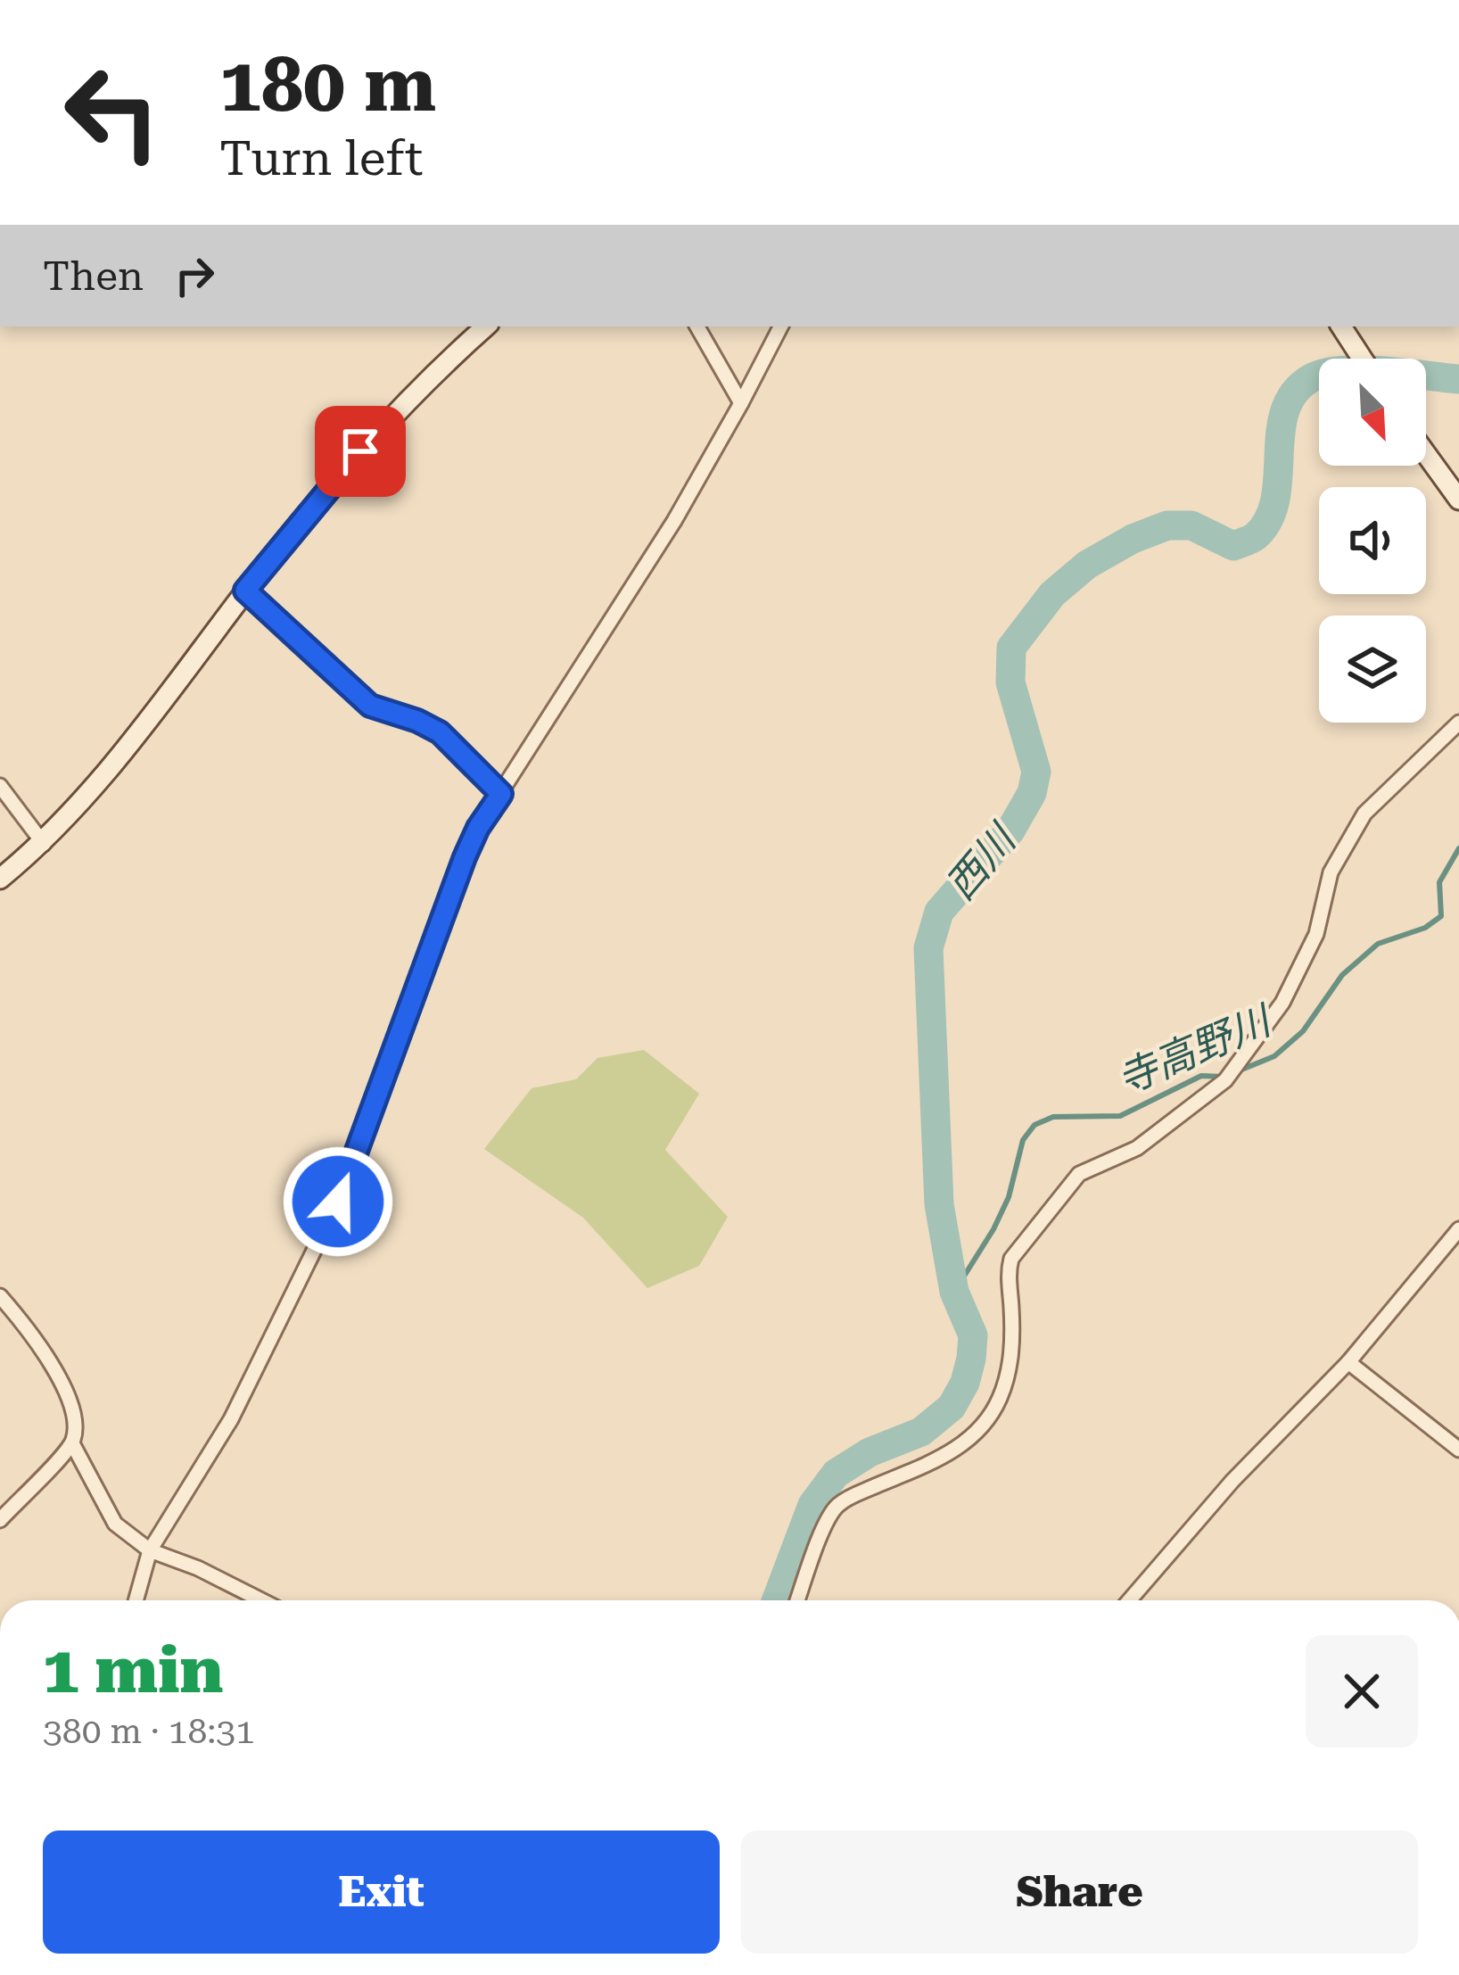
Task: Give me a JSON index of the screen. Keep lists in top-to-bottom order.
{
  "water": ["西川", "寺高野川"],
  "north": "bottom right",
  "page": {
    "turn": ["180 m", "Turn left"],
    "then": "Then",
    "heading": ["1 min", "380 m · 18:31"],
    "buttons": ["Exit", "Share"]
  }
}
